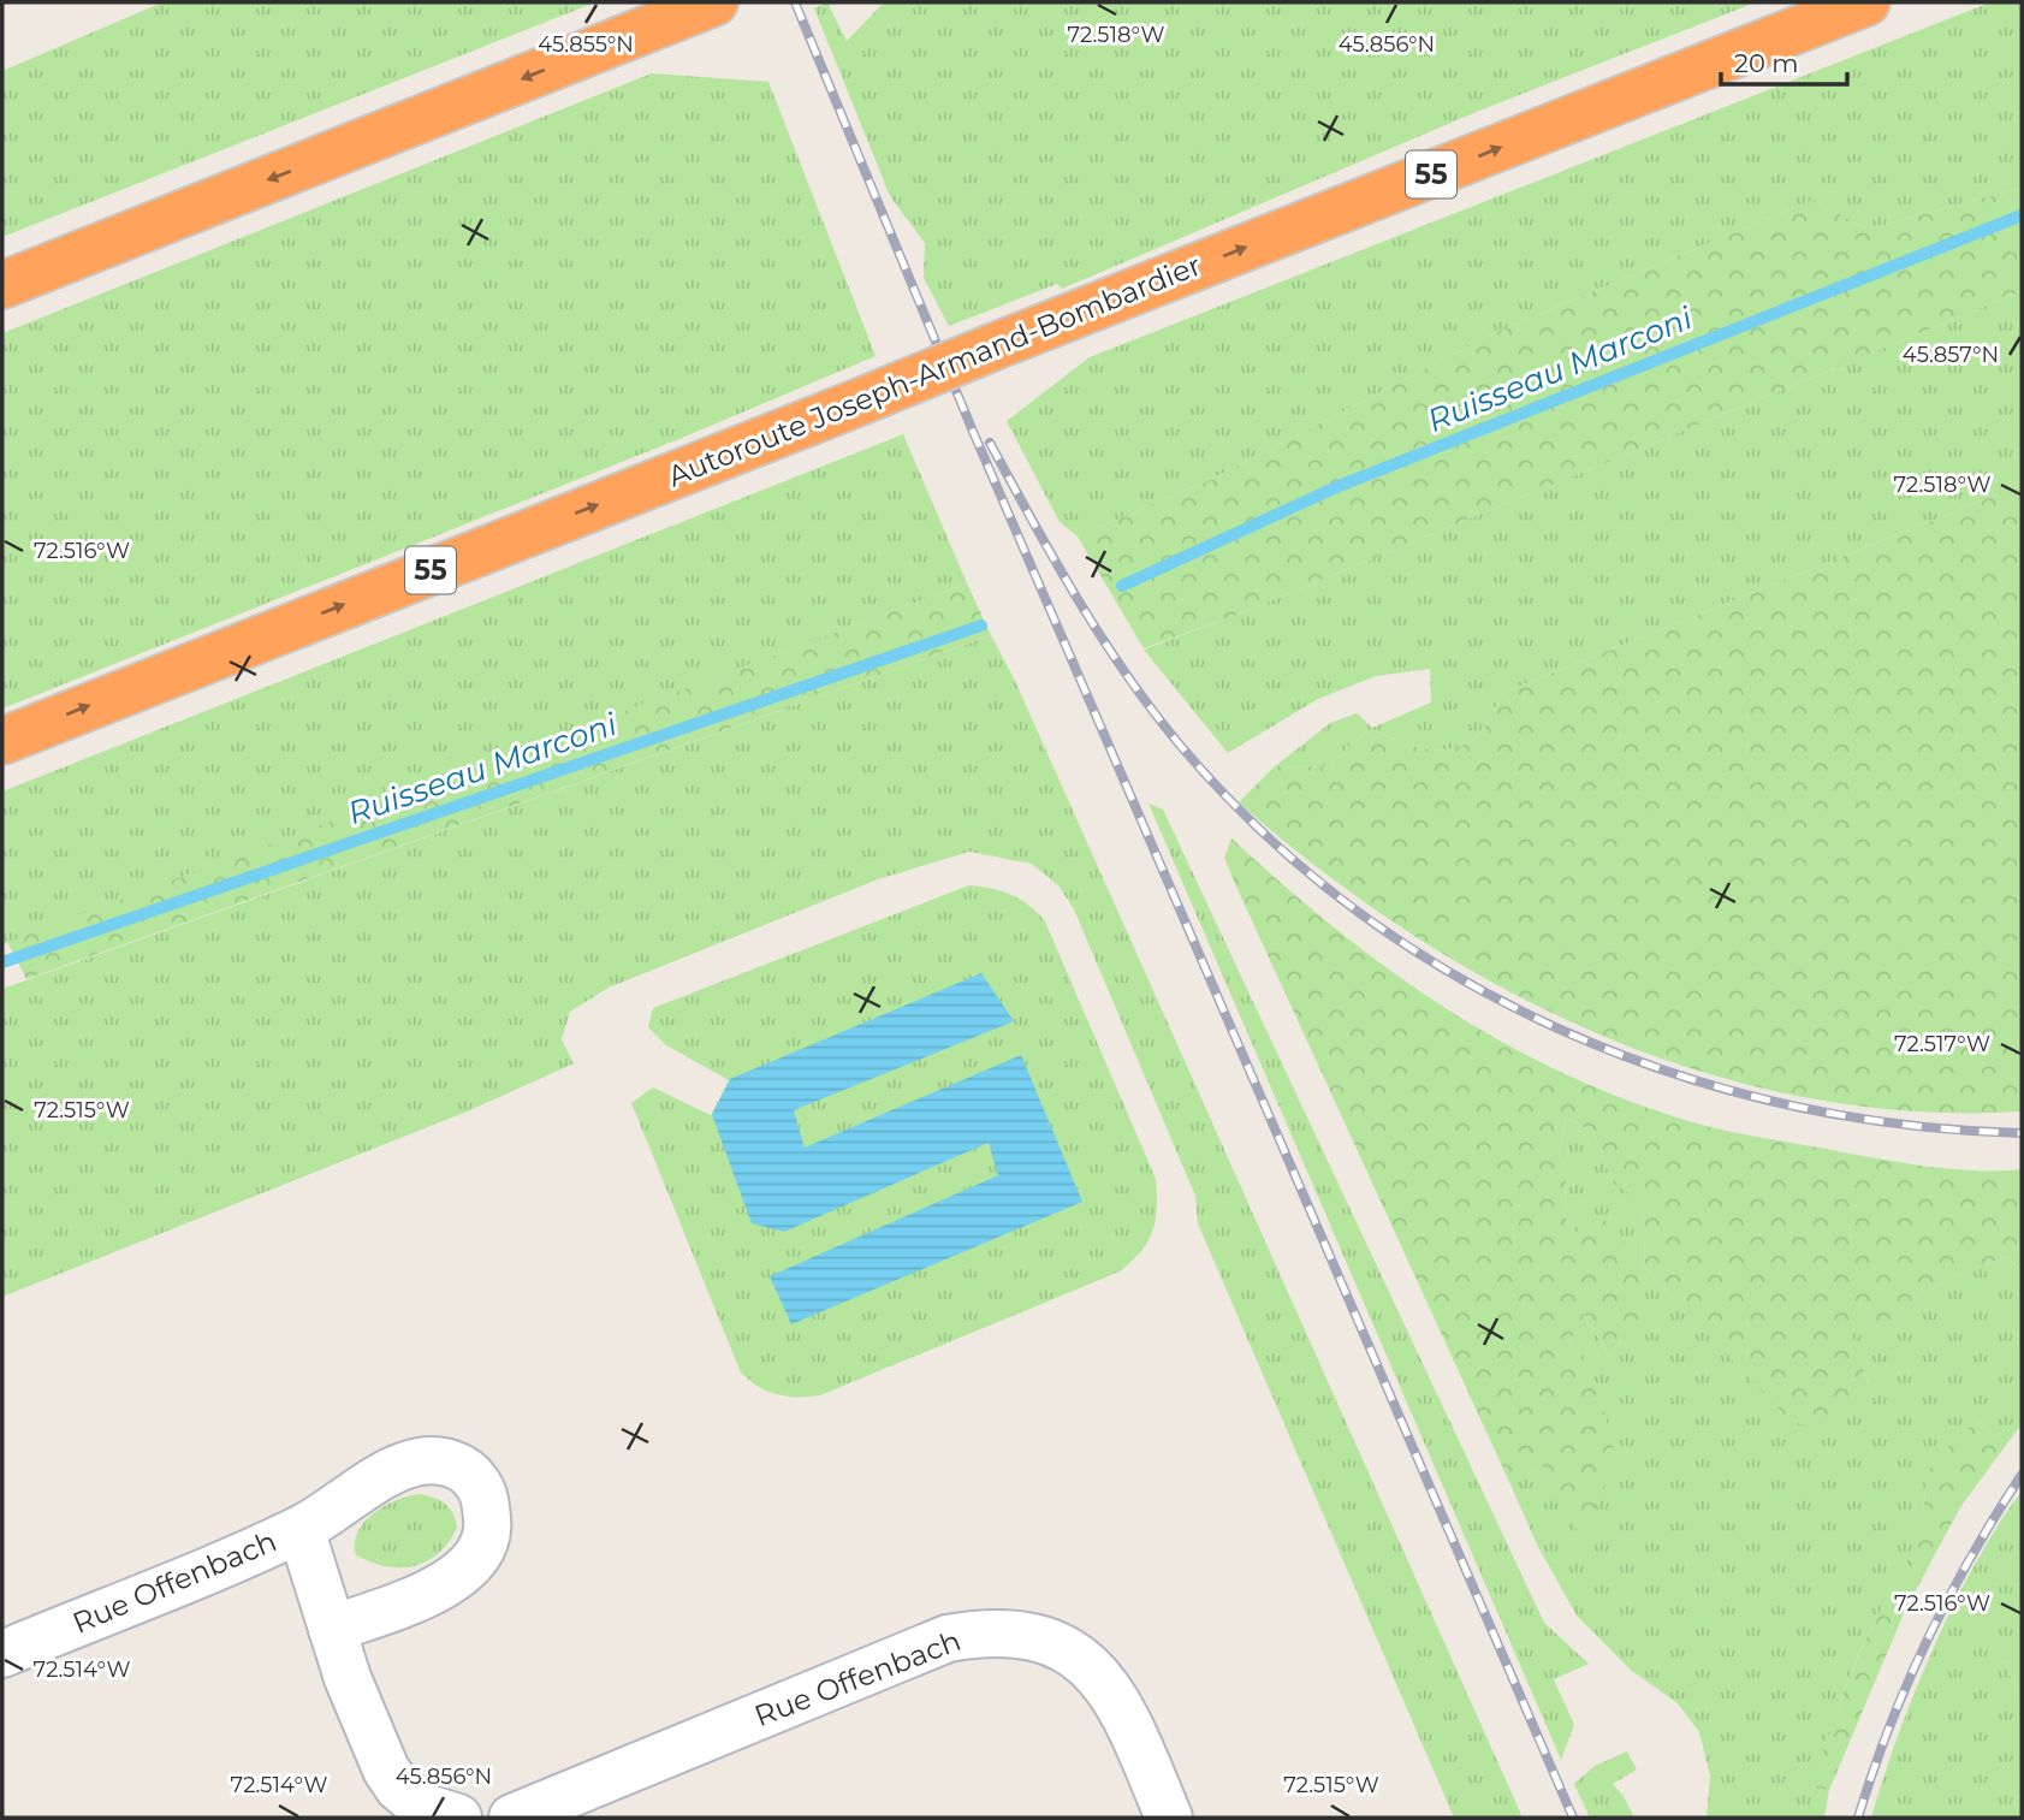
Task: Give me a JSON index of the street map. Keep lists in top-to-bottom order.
{
  "streets": {
    "highway": ["55", "Autoroute Joseph-Armand-Bombardier"],
    "street": ["Rue Offenbach"]
  },
  "one_way": ["Autoroute Joseph-Armand-Bombardier"],
  "water": ["Ruisseau Marconi"],
  "scale_bar": "20 m",
  "coordinates": [
    "72.518°W",
    "45.855°N",
    "45.856°N",
    "45.857°N",
    "72.516°W",
    "72.517°W",
    "72.515°W",
    "72.514°W"
  ]
}
